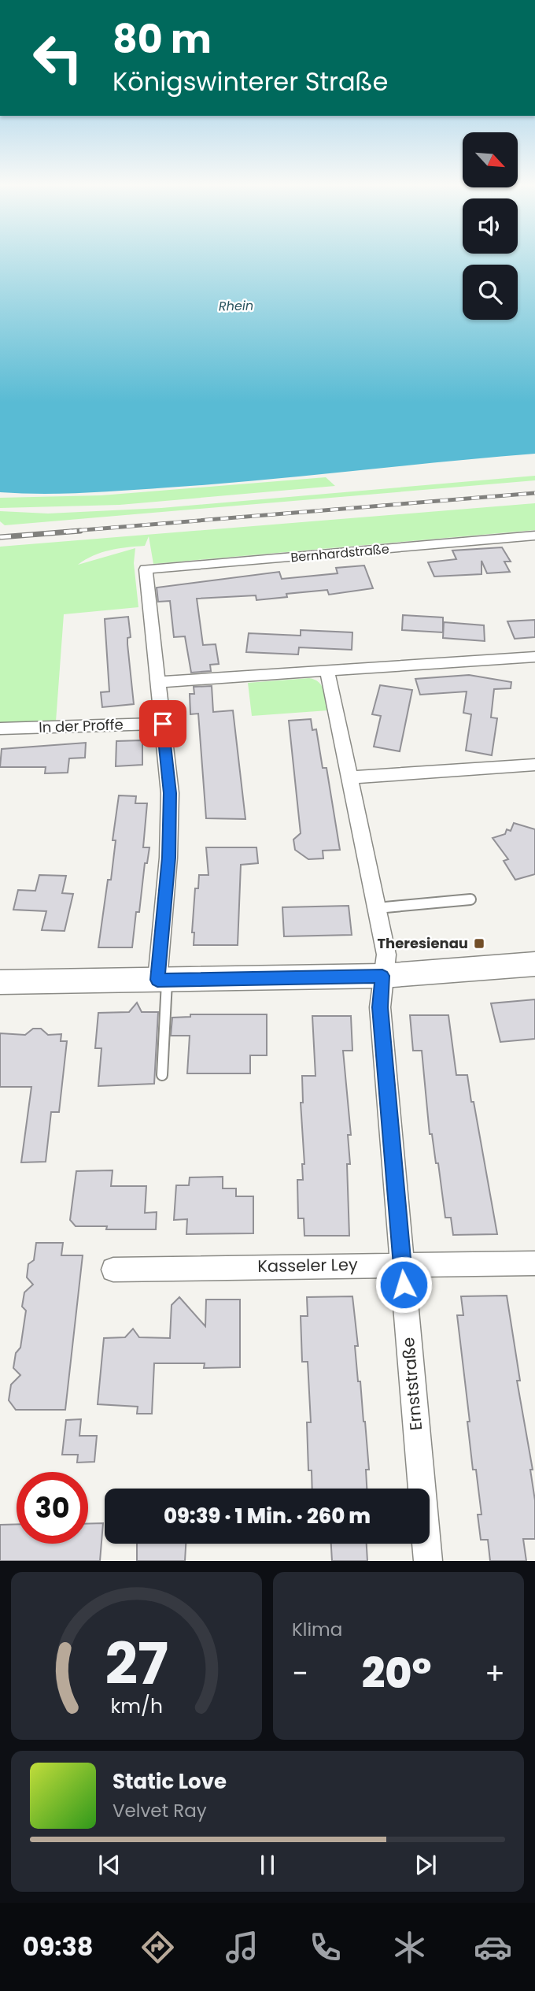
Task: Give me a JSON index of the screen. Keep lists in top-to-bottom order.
{
  "streets": {
    "street": [
      "Bernhardstraße",
      "In der Proffe",
      "Kasseler Ley",
      "Ernststraße"
    ]
  },
  "crossings": [
    ["Kasseler Ley", "Ernststraße"]
  ],
  "water": ["Rhein"],
  "places": {
    "transit": ["Theresienau"]
  },
  "north": "bottom right",
  "page": {
    "turn": ["80 m", "Königswinterer Straße"],
    "limit": "30",
    "trip": "09:39 · 1 Min. · 260 m",
    "tile": "Klima",
    "heat": ["−", "20°", "+"],
    "song": ["Static Love", "Velvet Ray"],
    "tabs": "09:38",
    "gauge": ["27", "km/h"]
  }
}
